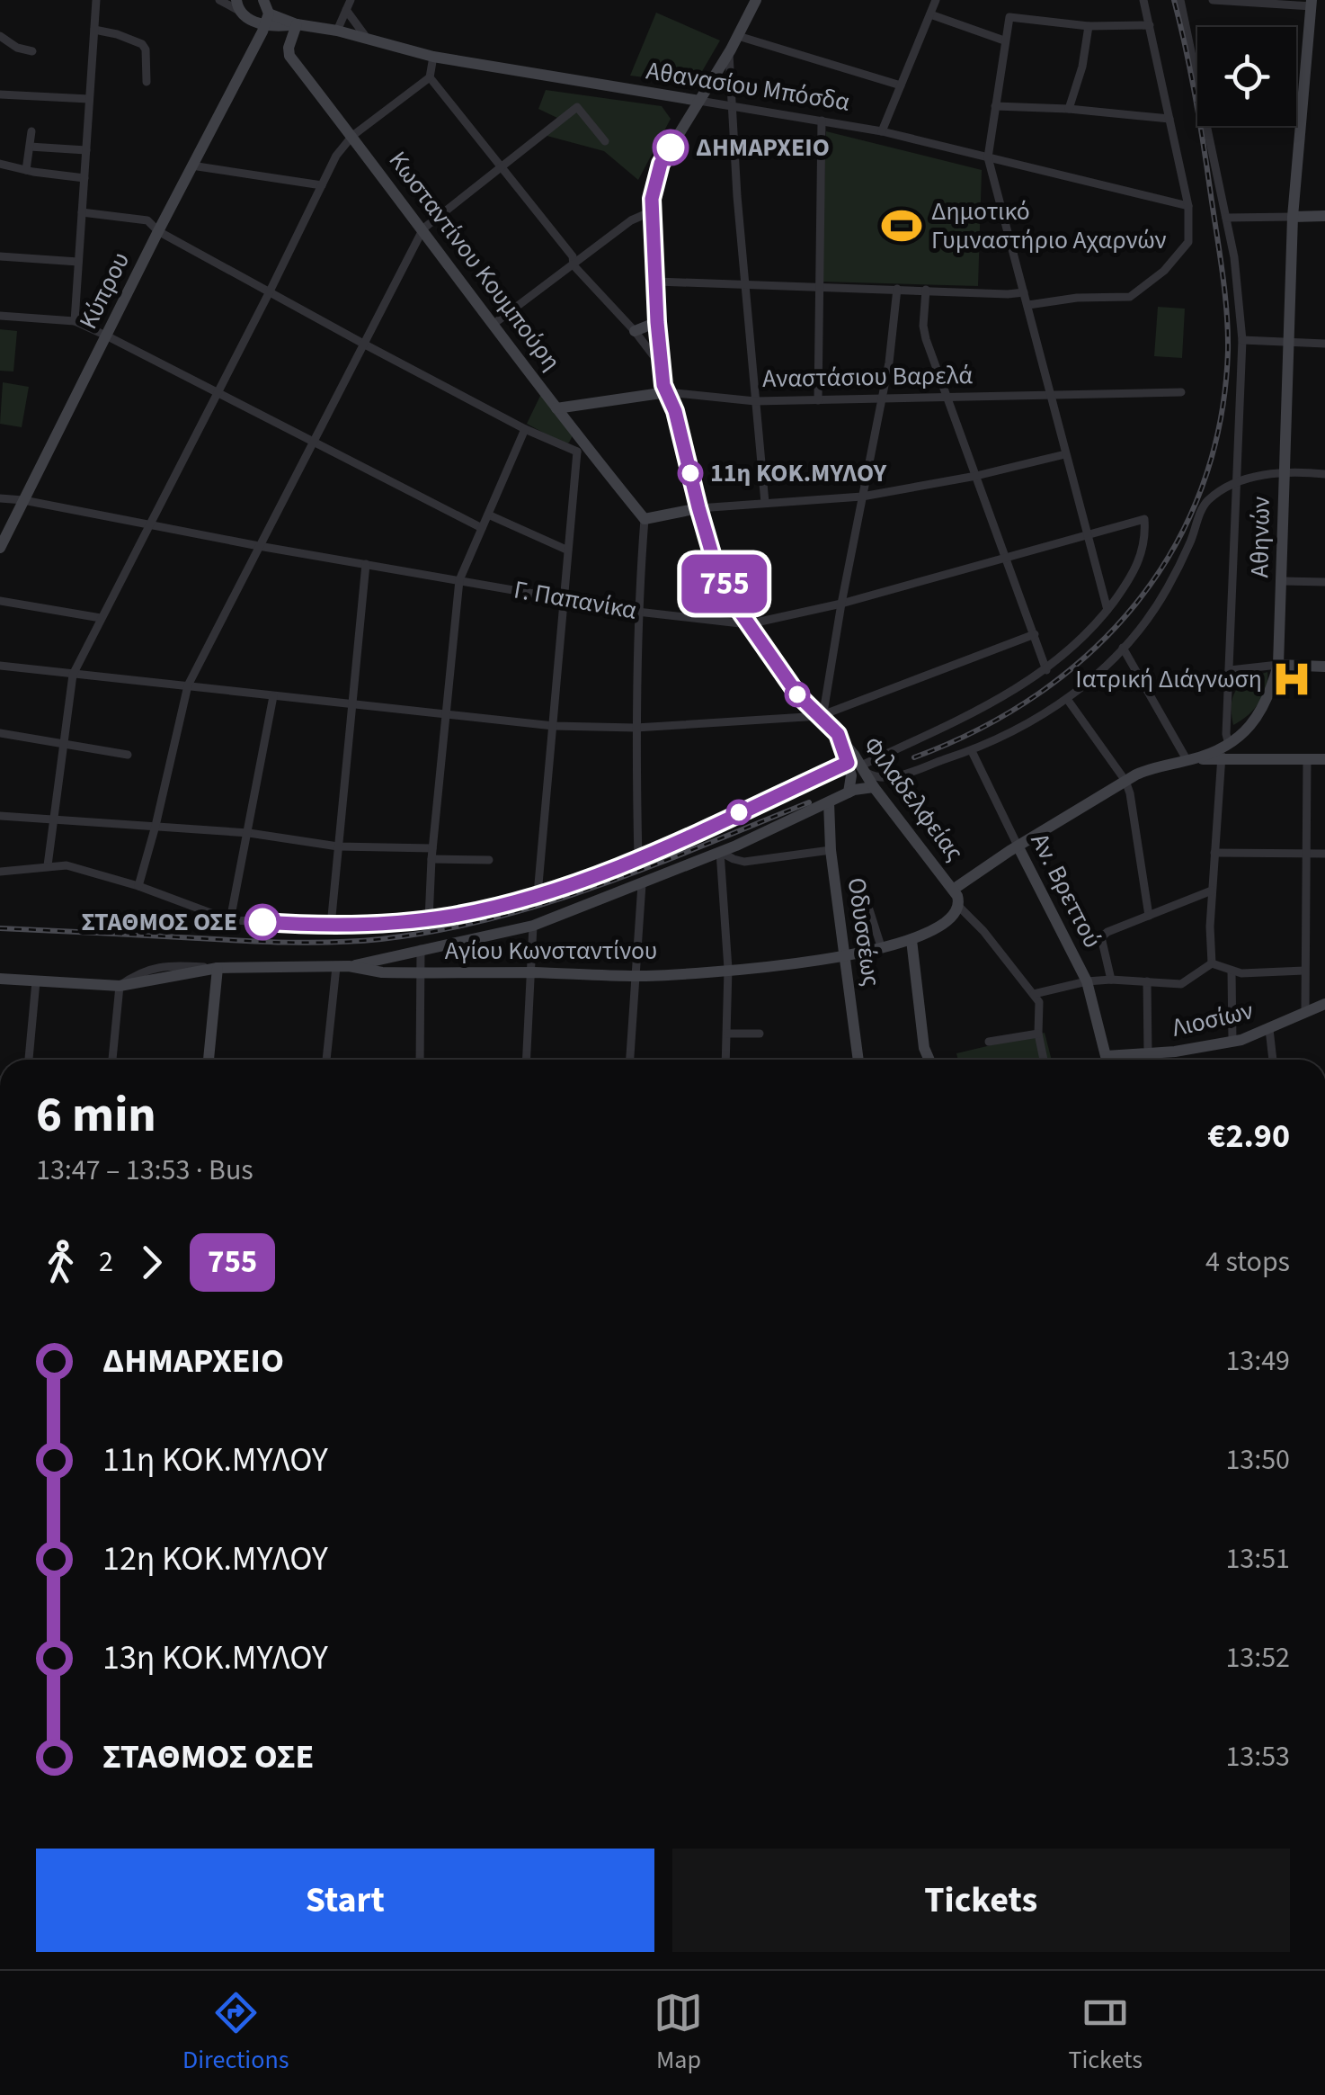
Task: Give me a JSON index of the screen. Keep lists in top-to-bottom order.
{
  "streets": {
    "main road": [
      "Αθανασίου Μπόσδα",
      "Κωσταντίνου Κουμπούρη",
      "Κύπρου",
      "Αναστάσιου Βαρελά",
      "Αθηνών",
      "Φιλαδελφείας",
      "Αν. Βρεττού",
      "Οδυσσέως",
      "Αγίου Κωνσταντίνου",
      "Λιοσίων"
    ],
    "street": ["Γ. Παπανίκα"]
  },
  "crossings": [
    ["Αθανασίου Μπόσδα", "Κωσταντίνου Κουμπούρη"],
    ["Αθανασίου Μπόσδα", "Κύπρου"],
    ["Αθανασίου Μπόσδα", "Φιλαδελφείας"],
    ["Κωσταντίνου Κουμπούρη", "Αναστάσιου Βαρελά"],
    ["Κύπρου", "Γ. Παπανίκα"],
    ["Αναστάσιου Βαρελά", "Φιλαδελφείας"],
    ["Γ. Παπανίκα", "Φιλαδελφείας"],
    ["Αν. Βρεττού", "Λιοσίων"],
    ["Οδυσσέως", "Αγίου Κωνσταντίνου"]
  ],
  "places": {
    "other": ["ΔΗΜΑΡΧΕΙΟ", "11η ΚΟΚ.ΜΥΛΟΥ", "ΣΤΑΘΜΟΣ ΟΣΕ"],
    "sports": ["Δημοτικό Γυμναστήριο Αχαρνών"],
    "hospital": ["Ιατρική Διάγνωση"]
  },
  "lines": ["bus line 755"],
  "page": {
    "on_map": "755",
    "heading": ["6 min", "13:47 – 13:53 · Bus", "€2.90"],
    "legs": ["2", "755", "4 stops"],
    "list": [
      {
        "name": "ΔΗΜΑΡΧΕΙΟ",
        "value": "13:49"
      },
      {
        "name": "11η ΚΟΚ.ΜΥΛΟΥ",
        "value": "13:50"
      },
      {
        "name": "12η ΚΟΚ.ΜΥΛΟΥ",
        "value": "13:51"
      },
      {
        "name": "13η ΚΟΚ.ΜΥΛΟΥ",
        "value": "13:52"
      },
      {
        "name": "ΣΤΑΘΜΟΣ ΟΣΕ",
        "value": "13:53"
      }
    ],
    "buttons": ["Start", "Tickets"],
    "tabs": ["Directions", "Map", "Tickets"]
  }
}
